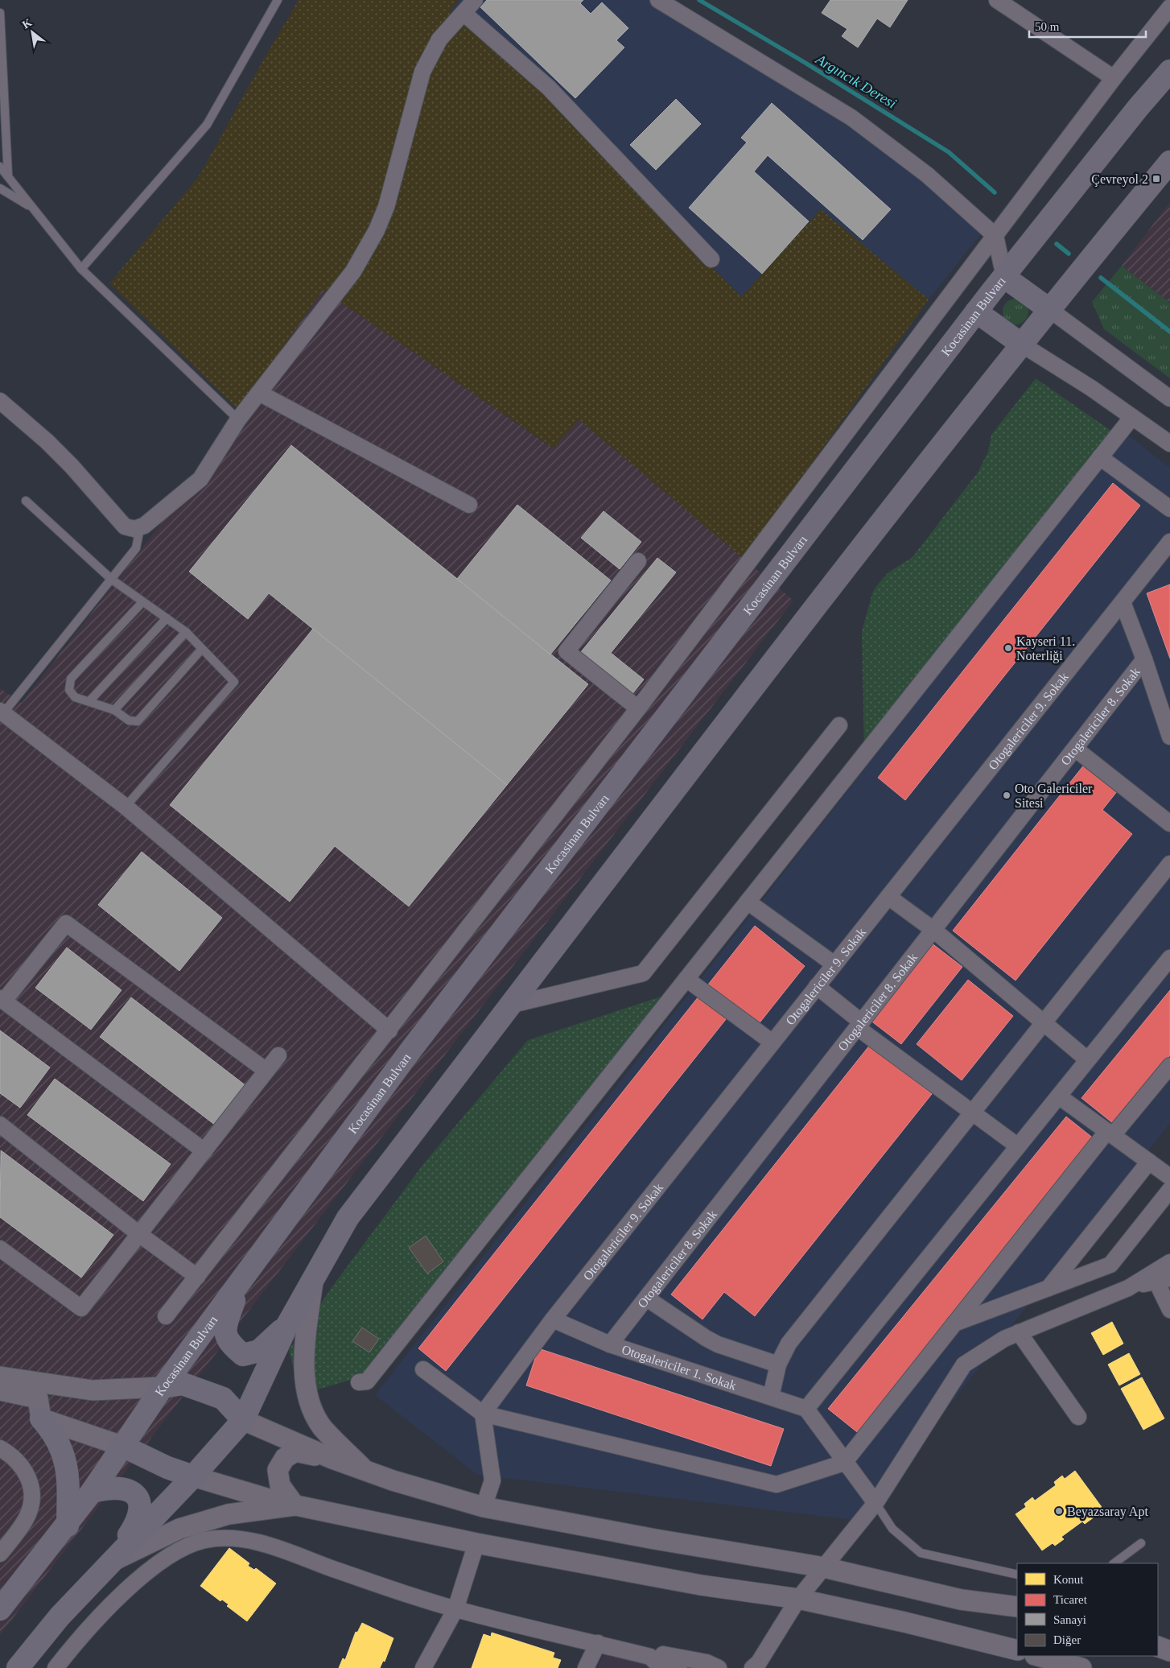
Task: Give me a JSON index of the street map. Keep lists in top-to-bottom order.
{
  "streets": {
    "highway": ["Kocasinan Bulvarı"],
    "street": ["Otogalericiler 8. Sokak", "Otogalericiler 9. Sokak", "Otogalericiler 1. Sokak"]
  },
  "crossings": [
    ["Otogalericiler 8. Sokak", "Otogalericiler 1. Sokak"],
    ["Otogalericiler 9. Sokak", "Otogalericiler 1. Sokak"]
  ],
  "water": ["Argıncık Deresi"],
  "places": {
    "transit": ["Çevreyol 2"],
    "other": ["Kayseri 11. Noterliği", "Oto Galericiler Sitesi", "Beyazsaray Apt"]
  },
  "legend": [
    "Konut",
    "Ticaret",
    "Sanayi",
    "Diğer"
  ],
  "scale_bar": "50 m",
  "north": "top left"
}
